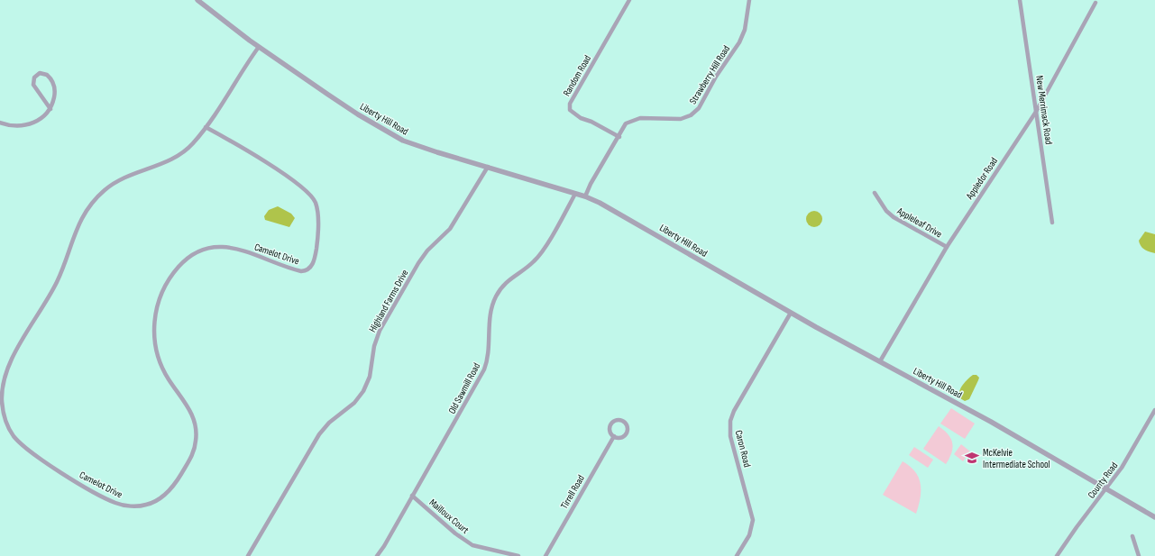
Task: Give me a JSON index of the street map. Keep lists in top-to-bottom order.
{
  "streets": {
    "street": [
      "Strawberry Hill Road",
      "Random Road",
      "New Merrimack Road",
      "Liberty Hill Road",
      "Appledor Road",
      "Appleleaf Drive",
      "Camelot Drive",
      "Highland Farms Drive",
      "Old Sawmill Road",
      "Caron Road",
      "County Road",
      "Tirrell Road",
      "Mailloux Court"
    ]
  },
  "crossings": [
    ["Strawberry Hill Road", "Random Road"],
    ["Strawberry Hill Road", "Liberty Hill Road"],
    ["New Merrimack Road", "Appledor Road"],
    ["Liberty Hill Road", "Appledor Road"],
    ["Liberty Hill Road", "Camelot Drive"],
    ["Liberty Hill Road", "Highland Farms Drive"],
    ["Liberty Hill Road", "Old Sawmill Road"],
    ["Liberty Hill Road", "Caron Road"],
    ["Liberty Hill Road", "County Road"],
    ["Appledor Road", "Appleleaf Drive"],
    ["Old Sawmill Road", "Mailloux Court"]
  ],
  "places": {
    "school or university": ["McKelvie Intermediate School"]
  }
}
